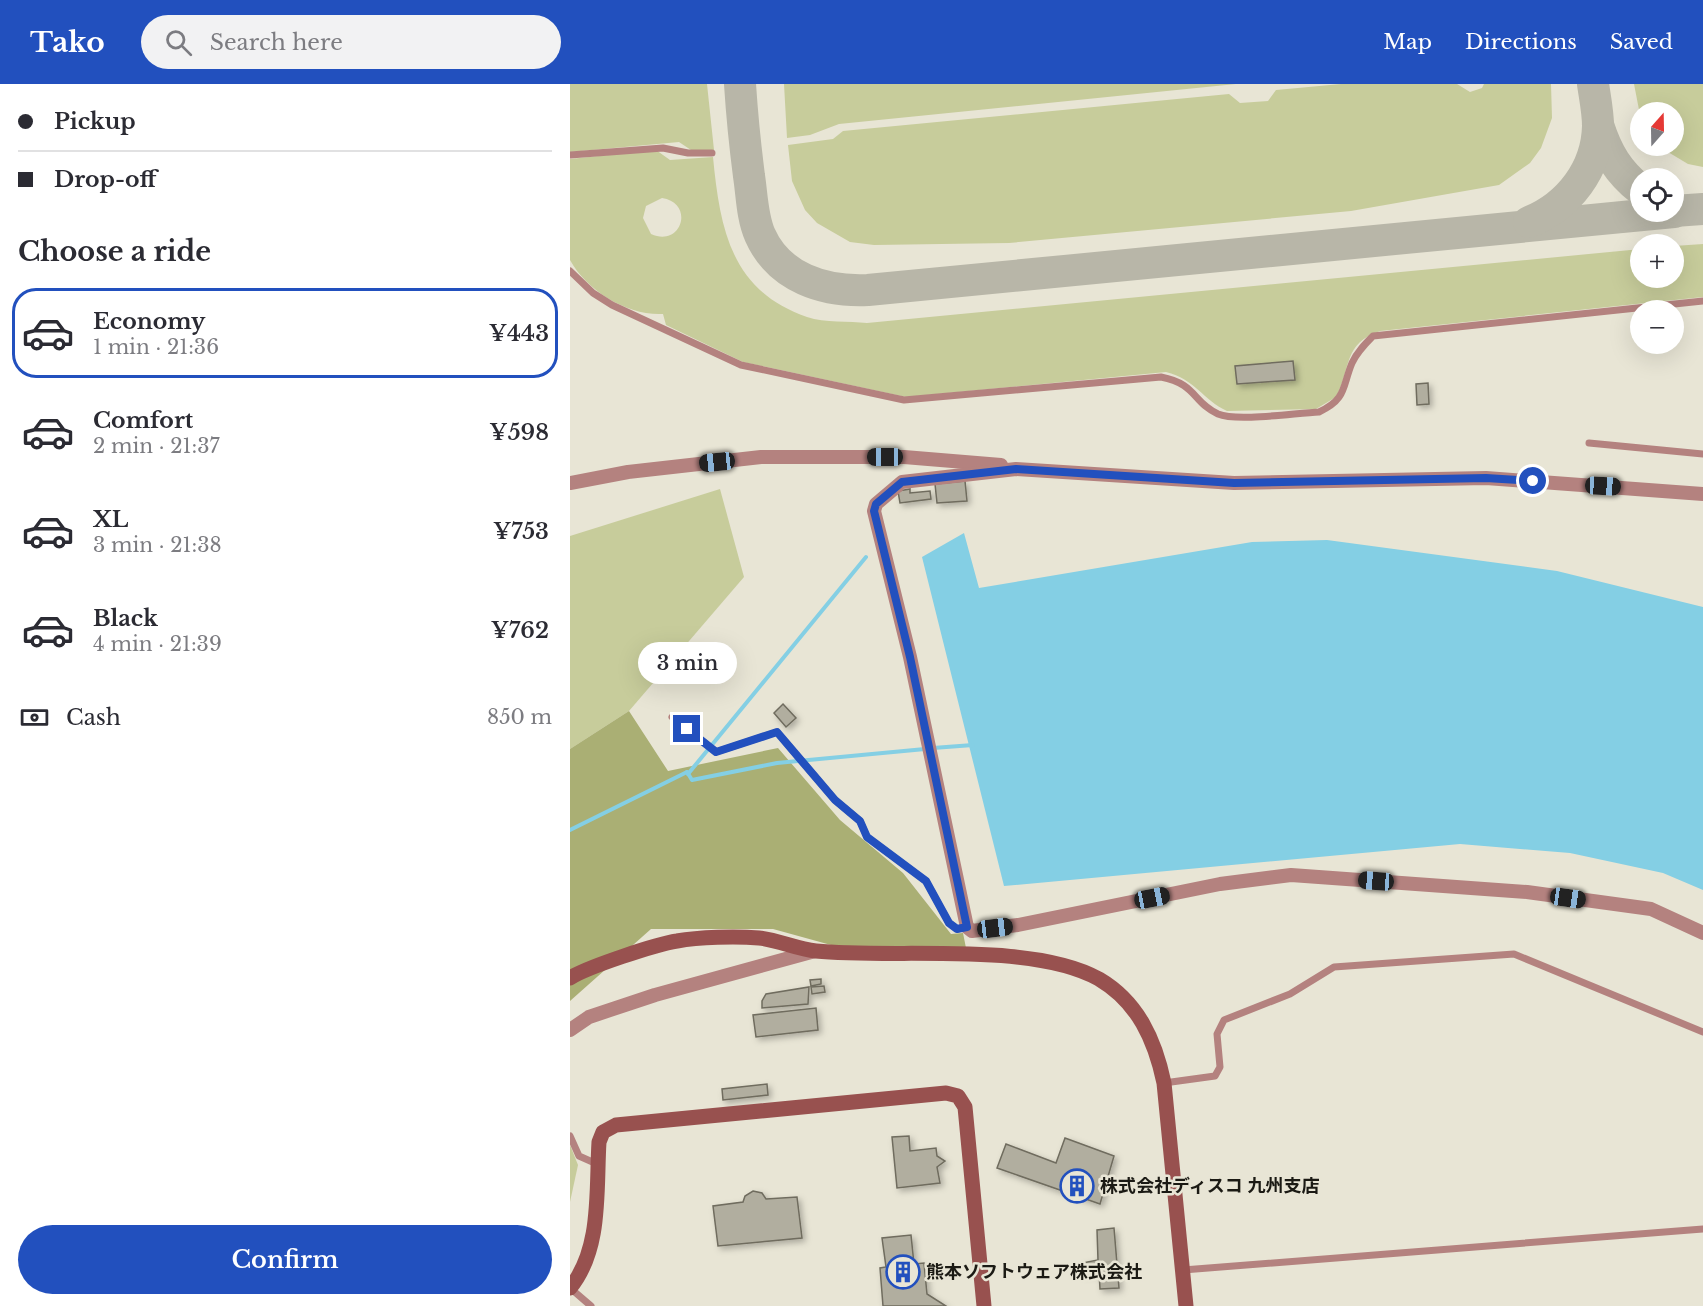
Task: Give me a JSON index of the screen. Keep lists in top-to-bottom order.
{
  "places": {
    "building": ["株式会社ディスコ 九州支店", "熊本ソフトウェア株式会社"]
  },
  "north": "top",
  "page": {
    "header": "Tako",
    "search": "Search here",
    "nav": ["Map", "Directions", "Saved"],
    "banner": ["Pickup", "Drop-off"],
    "map_buttons": ["+", "−"],
    "heading": "Choose a ride",
    "list": [
      {
        "name": "Economy",
        "note": "1 min · 21:36",
        "value": "¥443"
      },
      {
        "name": "Comfort",
        "note": "2 min · 21:37",
        "value": "¥598"
      },
      {
        "name": "XL",
        "note": "3 min · 21:38",
        "value": "¥753"
      },
      {
        "name": "Black",
        "note": "4 min · 21:39",
        "value": "¥762"
      }
    ],
    "bubble": "3 min",
    "pay": ["Cash", "850 m"],
    "buttons": "Confirm"
  }
}
